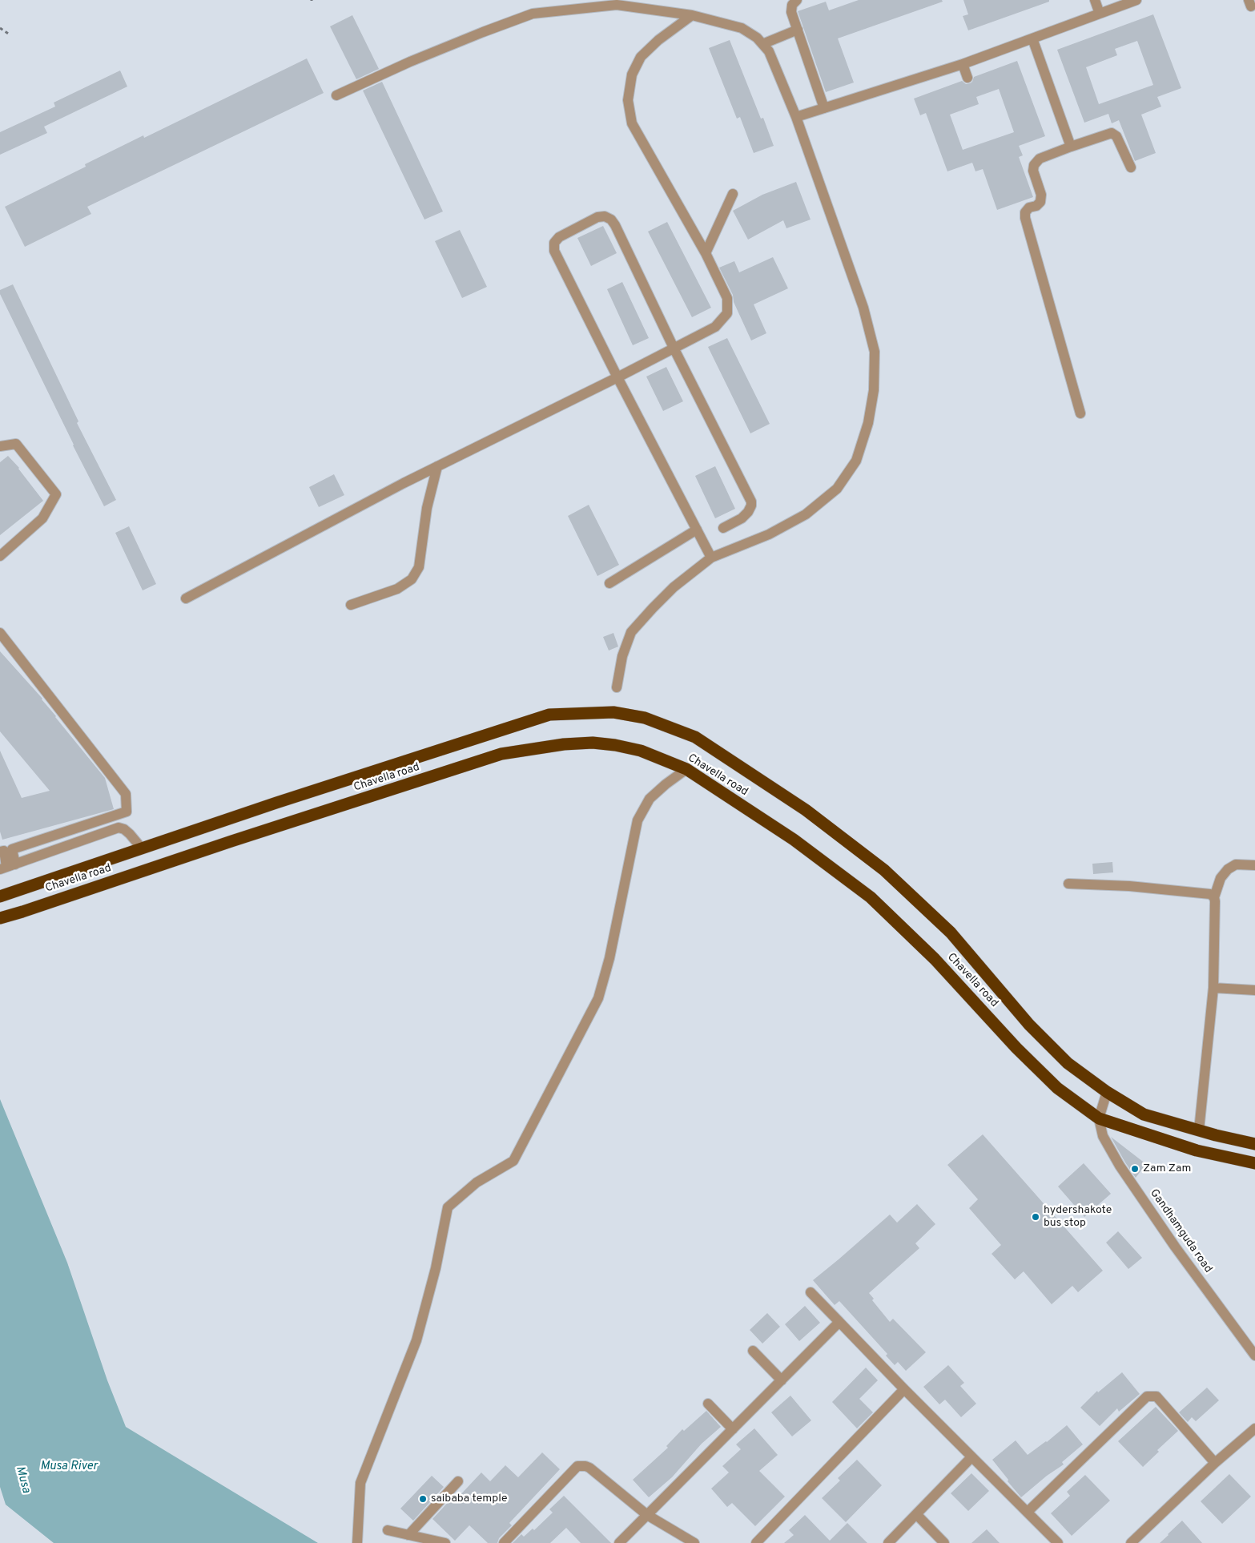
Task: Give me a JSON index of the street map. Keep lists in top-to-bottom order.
{
  "streets": {
    "highway": ["Chavella road"],
    "street": ["Gandhamguda road"]
  },
  "crossings": [
    ["Chavella road", "Gandhamguda road"]
  ],
  "water": ["Musa River", "Musa"],
  "places": ["Zam Zam", "hydershakote bus stop", "saibaba temple"]
}
